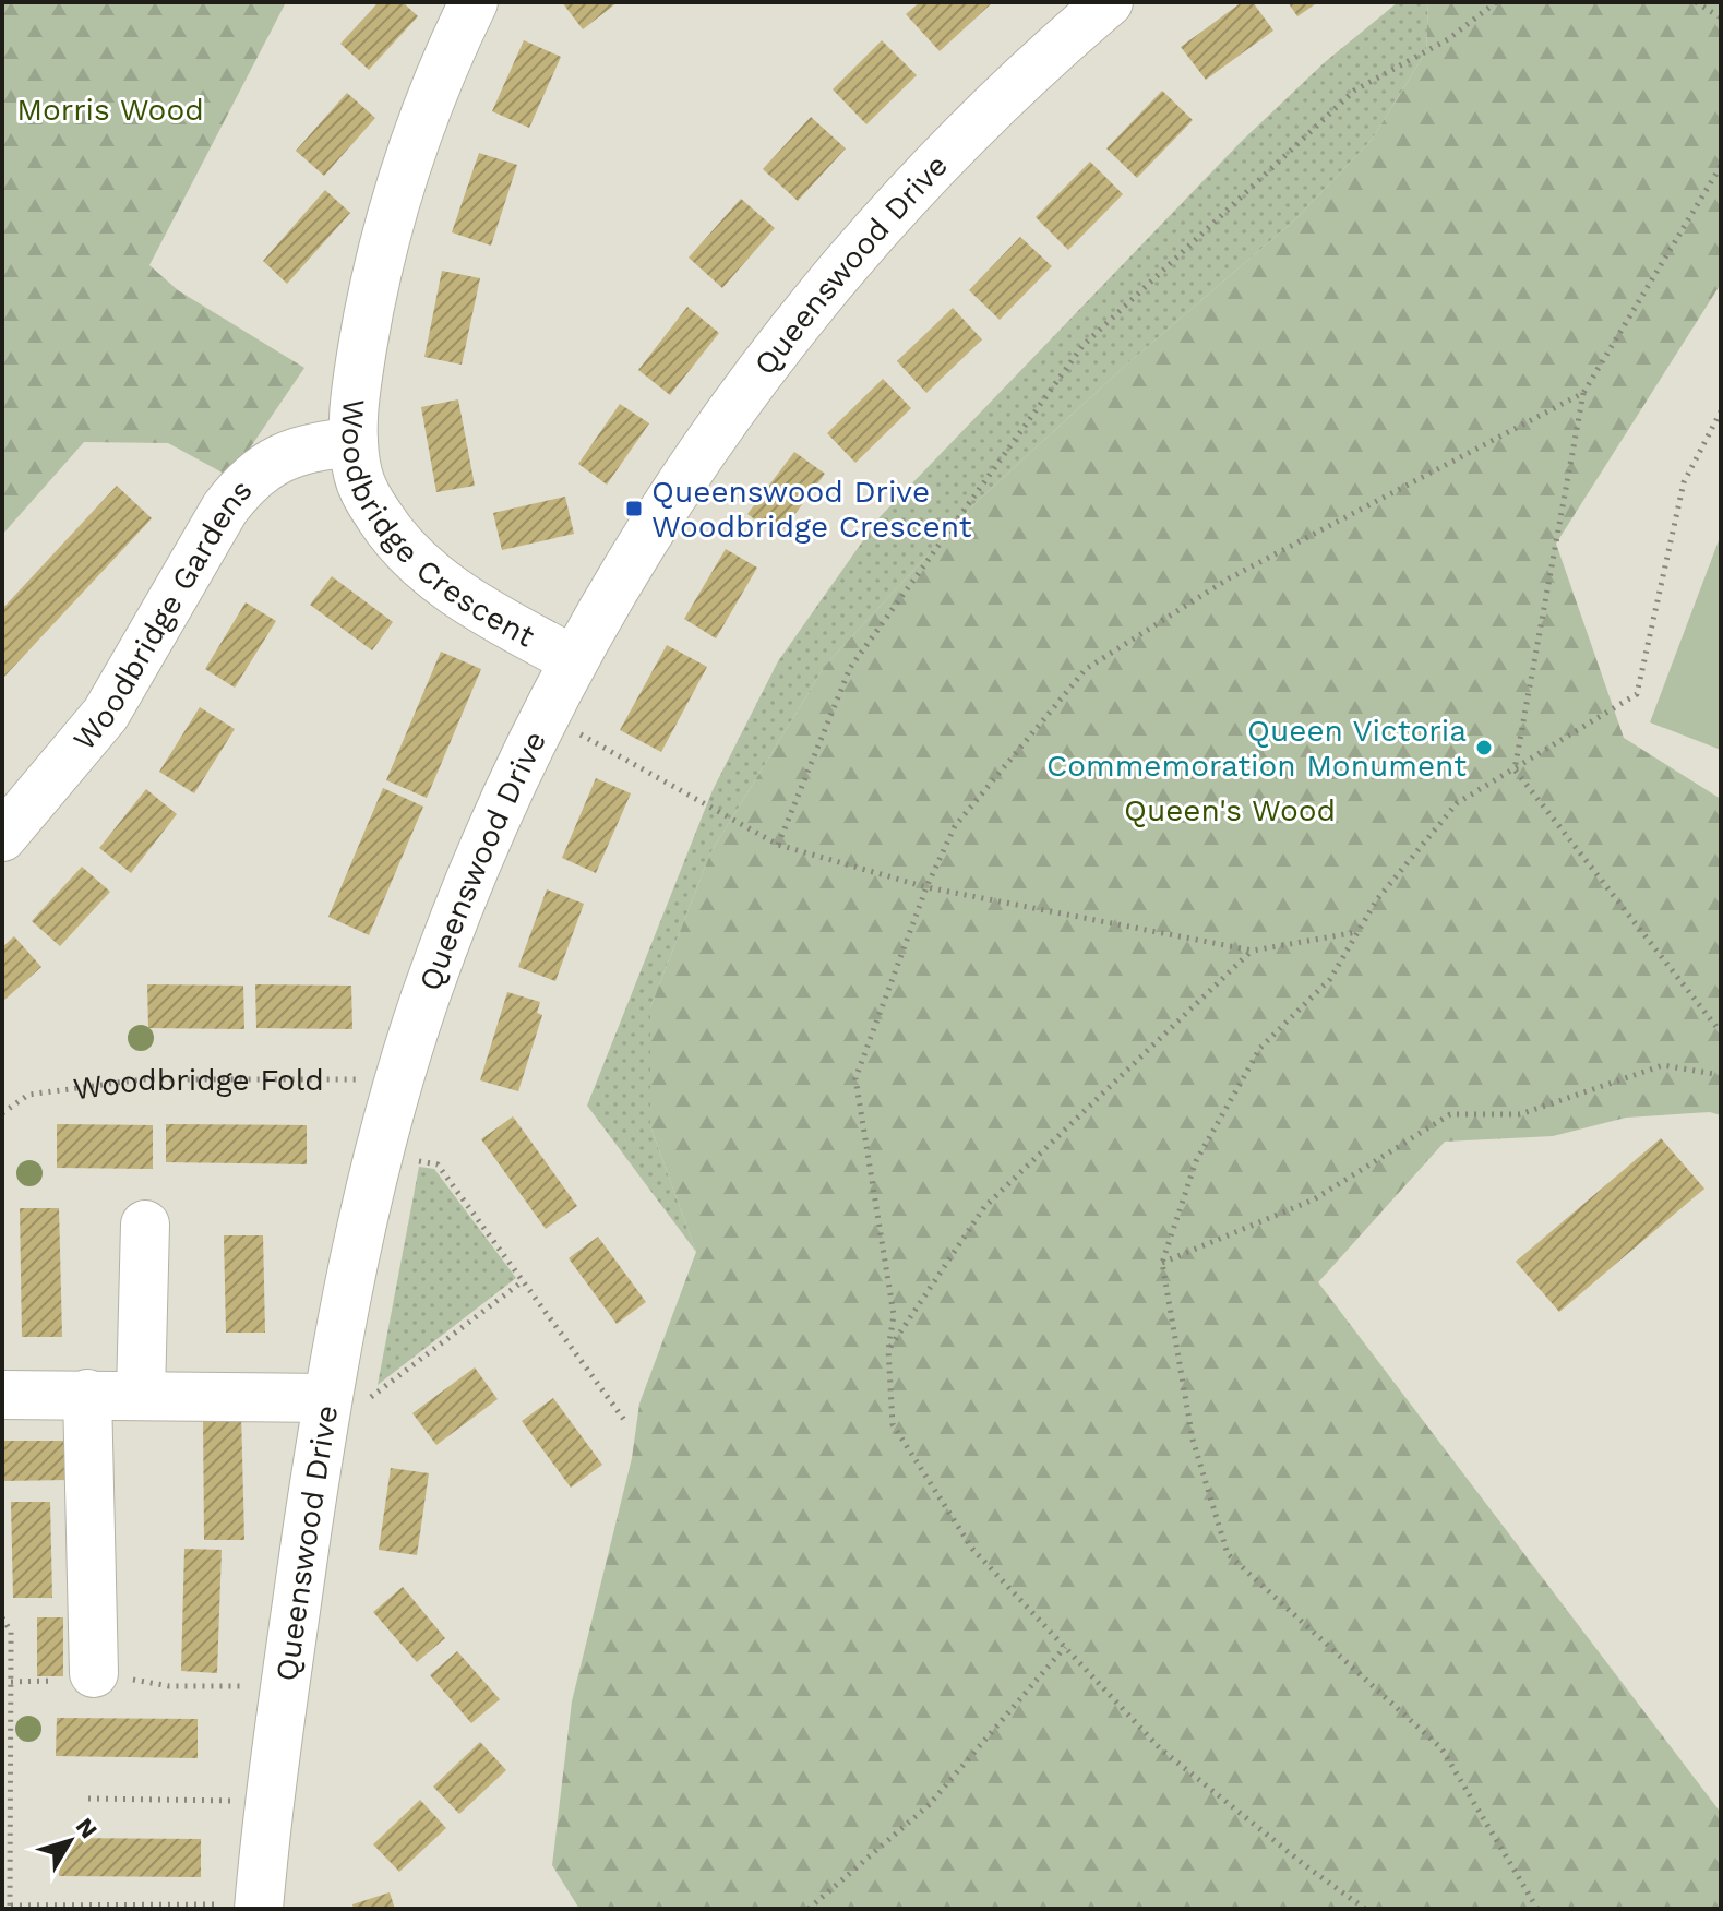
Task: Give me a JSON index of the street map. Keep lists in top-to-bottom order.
{
  "streets": {
    "street": ["Queenswood Drive", "Woodbridge Crescent", "Woodbridge Gardens"],
    "path": ["Woodbridge Fold"]
  },
  "crossings": [
    ["Queenswood Drive", "Woodbridge Crescent"],
    ["Queenswood Drive", "Woodbridge Fold"],
    ["Woodbridge Crescent", "Woodbridge Gardens"]
  ],
  "parks": ["Morris Wood", "Queen's Wood"],
  "places": {
    "transit": ["Queenswood Drive Woodbridge Crescent"],
    "other": ["Queen Victoria Commemoration Monument"]
  },
  "north": "top right"
}
